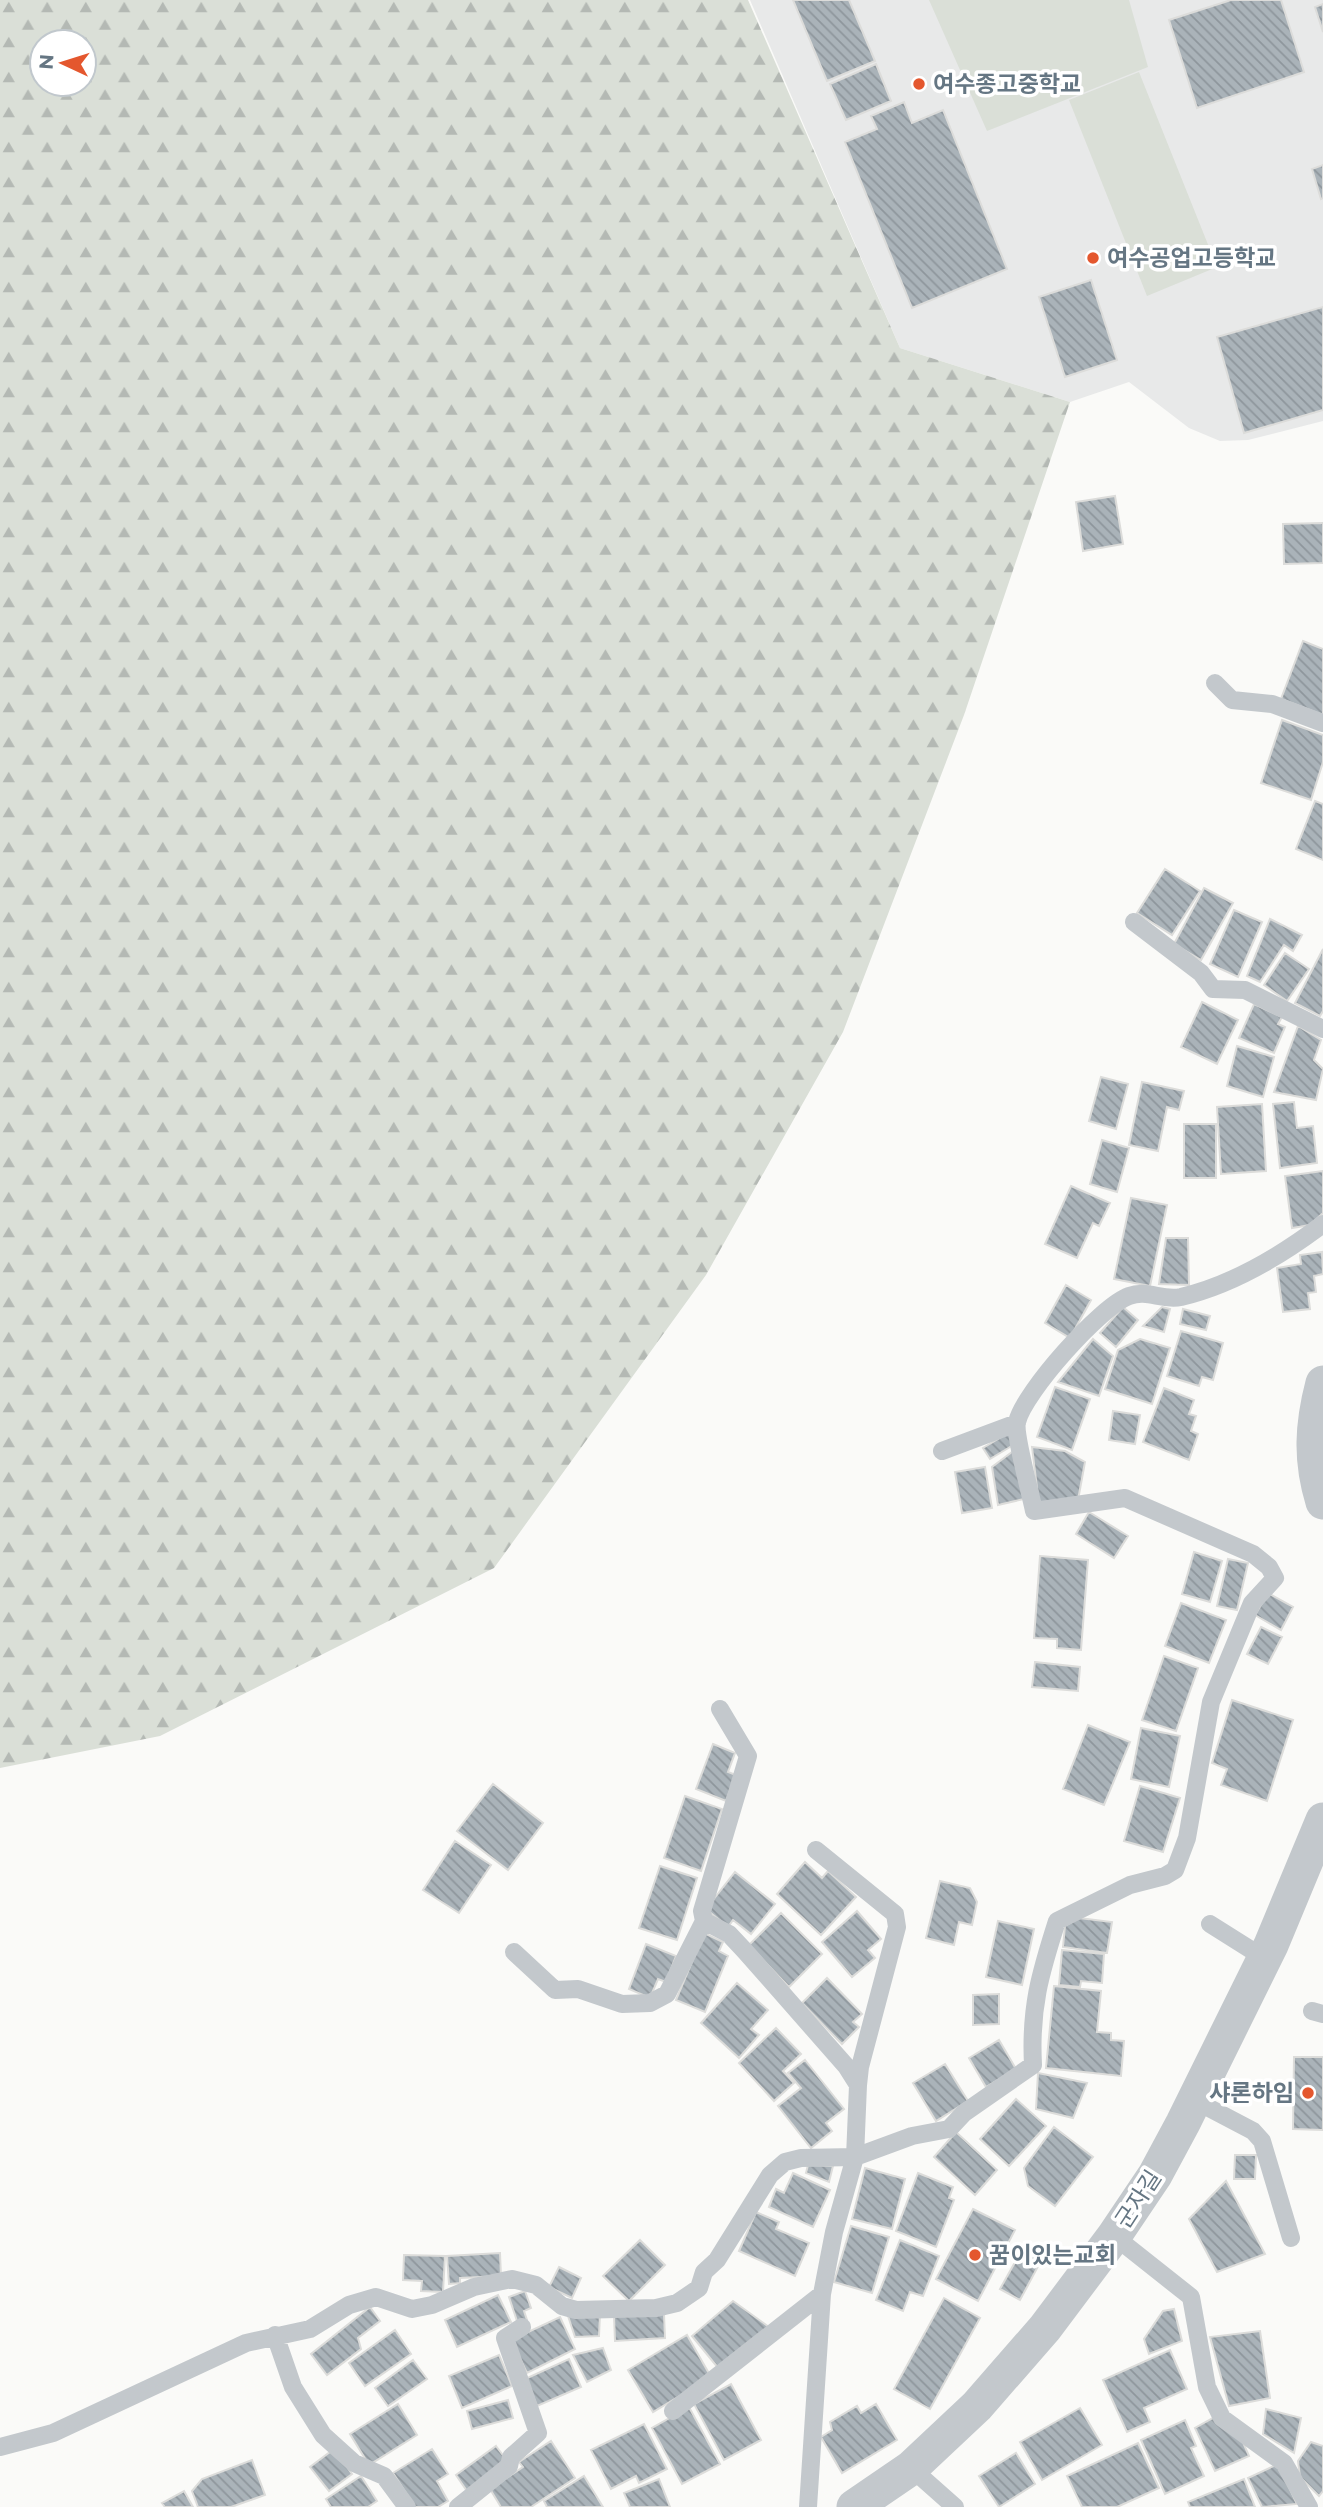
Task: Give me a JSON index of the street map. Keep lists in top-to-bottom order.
{
  "streets": {
    "street": ["군자길"]
  },
  "places": [
    "여수종고중학교",
    "여수공업고등학교",
    "샤론하임",
    "꿈이있는교회"
  ],
  "north": "left"
}
